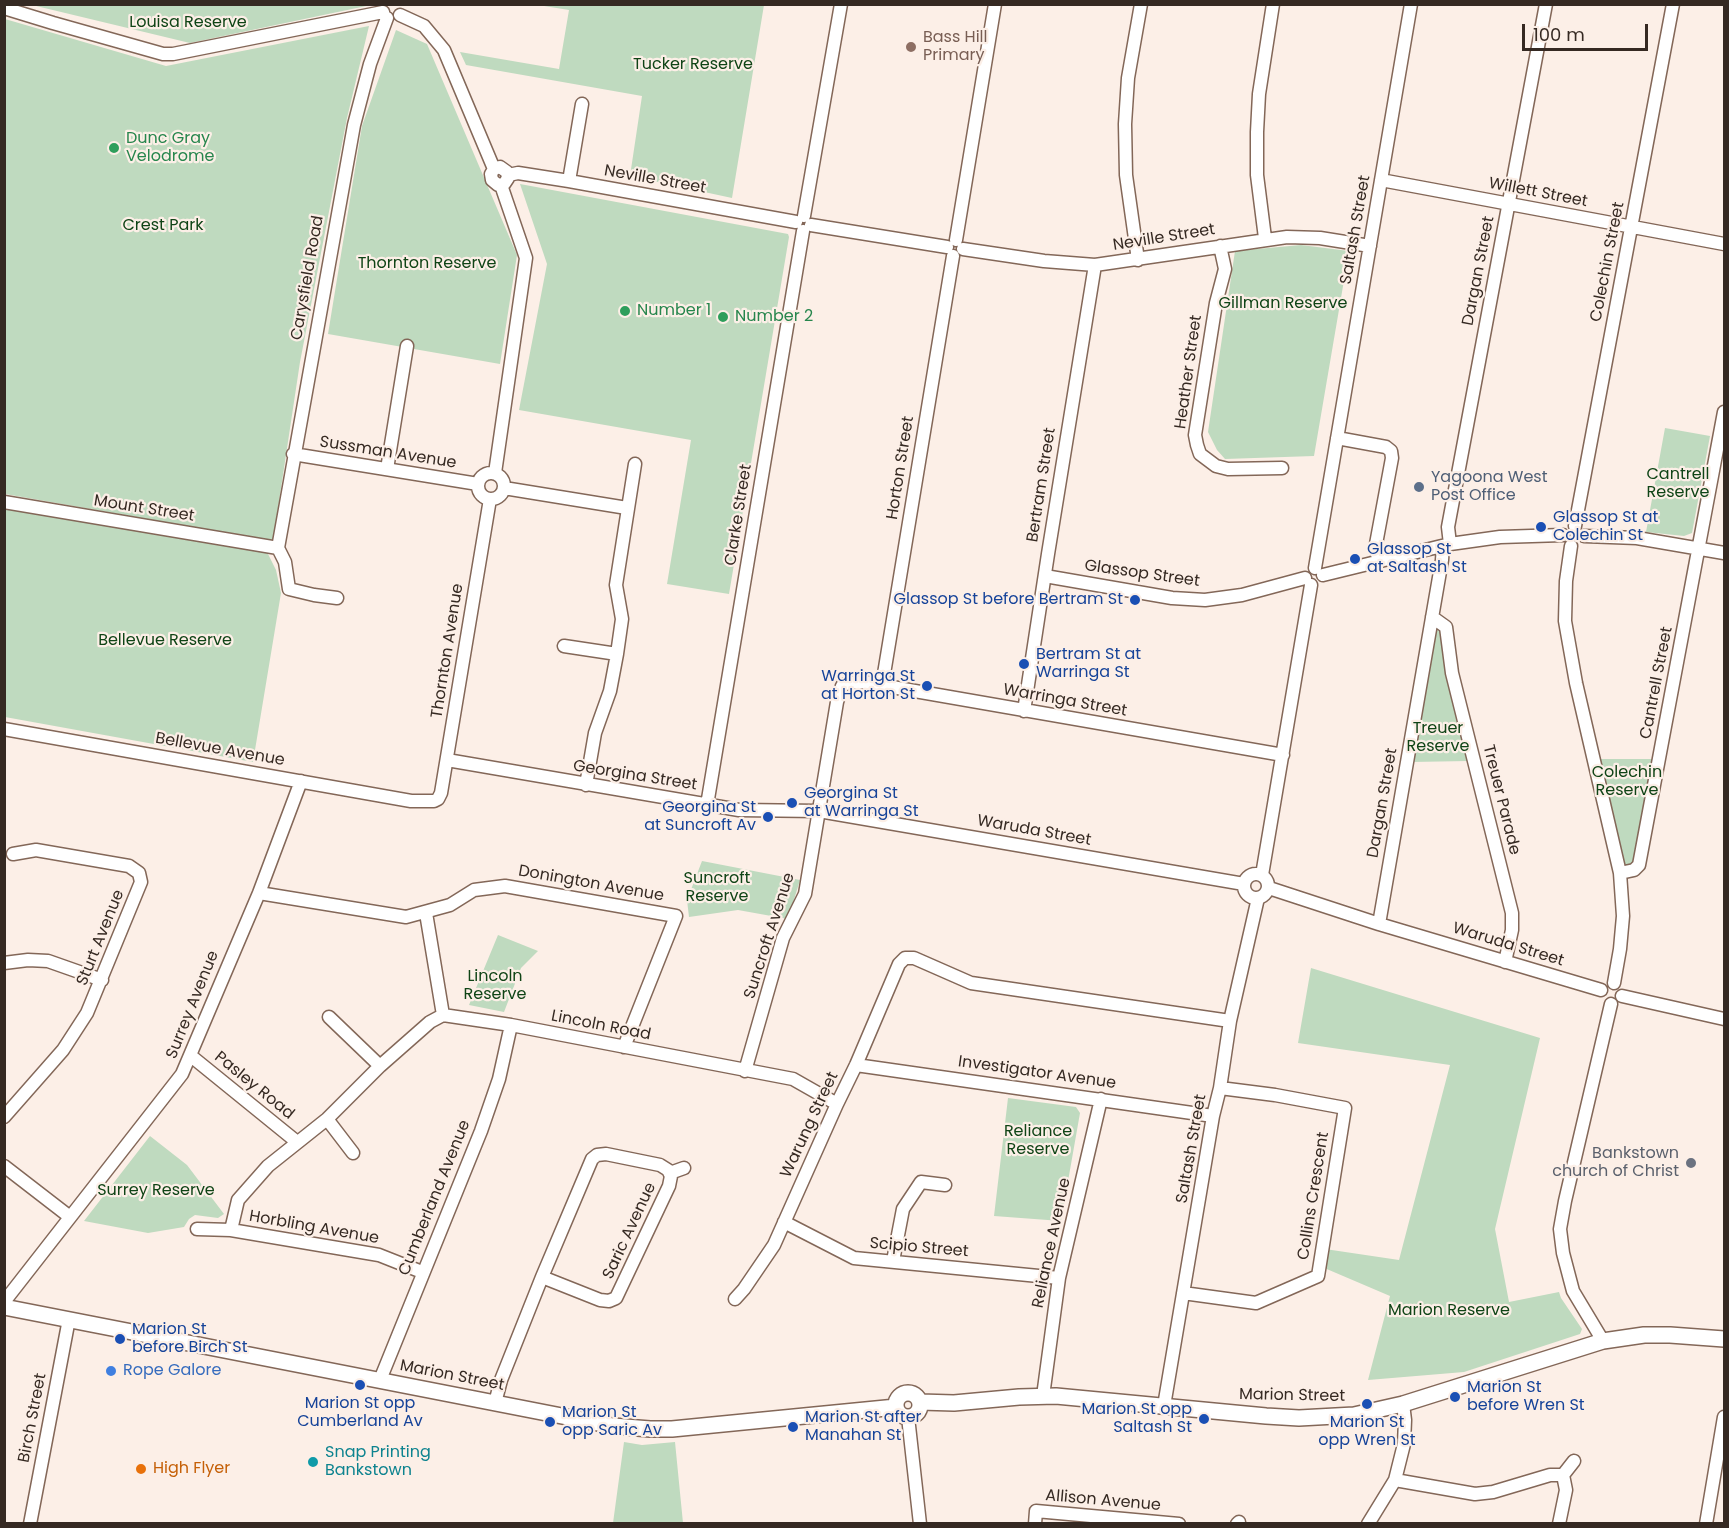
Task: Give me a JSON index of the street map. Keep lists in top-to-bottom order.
{
  "streets": {
    "main road": ["Marion Street"],
    "street": [
      "Neville Street",
      "Willett Street",
      "Saltash Street",
      "Colechin Street",
      "Dargan Street",
      "Carysfield Road",
      "Heather Street",
      "Sussman Avenue",
      "Horton Street",
      "Bertram Street",
      "Mount Street",
      "Clarke Street",
      "Glassop Street",
      "Thornton Avenue",
      "Cantrell Street",
      "Warringa Street",
      "Bellevue Avenue",
      "Georgina Street",
      "Treuer Parade",
      "Waruda Street",
      "Donington Avenue",
      "Suncroft Avenue",
      "Sturt Avenue",
      "Surrey Avenue",
      "Lincoln Road",
      "Investigator Avenue",
      "Pasley Road",
      "Warung Street",
      "Collins Crescent",
      "Cumberland Avenue",
      "Horbling Avenue",
      "Saric Avenue",
      "Reliance Avenue",
      "Scipio Street",
      "Birch Street",
      "Allison Avenue"
    ]
  },
  "crossings": [
    ["Neville Street", "Saltash Street"],
    ["Neville Street", "Heather Street"],
    ["Neville Street", "Horton Street"],
    ["Neville Street", "Bertram Street"],
    ["Neville Street", "Clarke Street"],
    ["Willett Street", "Saltash Street"],
    ["Willett Street", "Colechin Street"],
    ["Willett Street", "Dargan Street"],
    ["Saltash Street", "Waruda Street"],
    ["Saltash Street", "Investigator Avenue"],
    ["Saltash Street", "Warung Street"],
    ["Saltash Street", "Collins Crescent"],
    ["Saltash Street", "Marion Street"],
    ["Dargan Street", "Treuer Parade"],
    ["Dargan Street", "Waruda Street"],
    ["Carysfield Road", "Sussman Avenue"],
    ["Carysfield Road", "Mount Street"],
    ["Sussman Avenue", "Thornton Avenue"],
    ["Horton Street", "Warringa Street"],
    ["Bertram Street", "Glassop Street"],
    ["Bertram Street", "Warringa Street"],
    ["Clarke Street", "Georgina Street"],
    ["Thornton Avenue", "Bellevue Avenue"],
    ["Thornton Avenue", "Georgina Street"],
    ["Warringa Street", "Georgina Street"],
    ["Warringa Street", "Waruda Street"],
    ["Warringa Street", "Suncroft Avenue"],
    ["Bellevue Avenue", "Surrey Avenue"],
    ["Georgina Street", "Waruda Street"],
    ["Georgina Street", "Suncroft Avenue"],
    ["Treuer Parade", "Waruda Street"],
    ["Waruda Street", "Suncroft Avenue"],
    ["Donington Avenue", "Surrey Avenue"],
    ["Donington Avenue", "Lincoln Road"],
    ["Suncroft Avenue", "Lincoln Road"],
    ["Surrey Avenue", "Pasley Road"],
    ["Surrey Avenue", "Marion Street"],
    ["Lincoln Road", "Warung Street"],
    ["Lincoln Road", "Cumberland Avenue"],
    ["Investigator Avenue", "Warung Street"],
    ["Investigator Avenue", "Reliance Avenue"],
    ["Warung Street", "Scipio Street"],
    ["Cumberland Avenue", "Horbling Avenue"],
    ["Cumberland Avenue", "Marion Street"],
    ["Saric Avenue", "Marion Street"],
    ["Reliance Avenue", "Scipio Street"],
    ["Reliance Avenue", "Marion Street"],
    ["Marion Street", "Birch Street"]
  ],
  "parks": [
    "Louisa Reserve",
    "Tucker Reserve",
    "Crest Park",
    "Thornton Reserve",
    "Gillman Reserve",
    "Cantrell Reserve",
    "Bellevue Reserve",
    "Treuer Reserve",
    "Colechin Reserve",
    "Suncroft Reserve",
    "Lincoln Reserve",
    "Reliance Reserve",
    "Surrey Reserve",
    "Marion Reserve"
  ],
  "places": [
    "Bass Hill Primary",
    "Dunc Gray Velodrome",
    "Number 1",
    "Number 2",
    "Yagoona West Post Office",
    "Glassop St at Colechin St",
    "Glassop St at Saltash St",
    "Glassop St before Bertram St",
    "Bertram St at Warringa St",
    "Warringa St at Horton St",
    "Georgina St at Warringa St",
    "Georgina St at Suncroft Av",
    "Bankstown church of Christ",
    "Marion St before Birch St",
    "Rope Galore",
    "Marion St opp Cumberland Av",
    "Marion St before Wren St",
    "Marion St opp Wren St",
    "Marion St opp Saltash St",
    "Marion St opp Saric Av",
    "Marion St after Manahan St",
    "Snap Printing Bankstown",
    "High Flyer"
  ],
  "scale_bar": "100 m"
}
